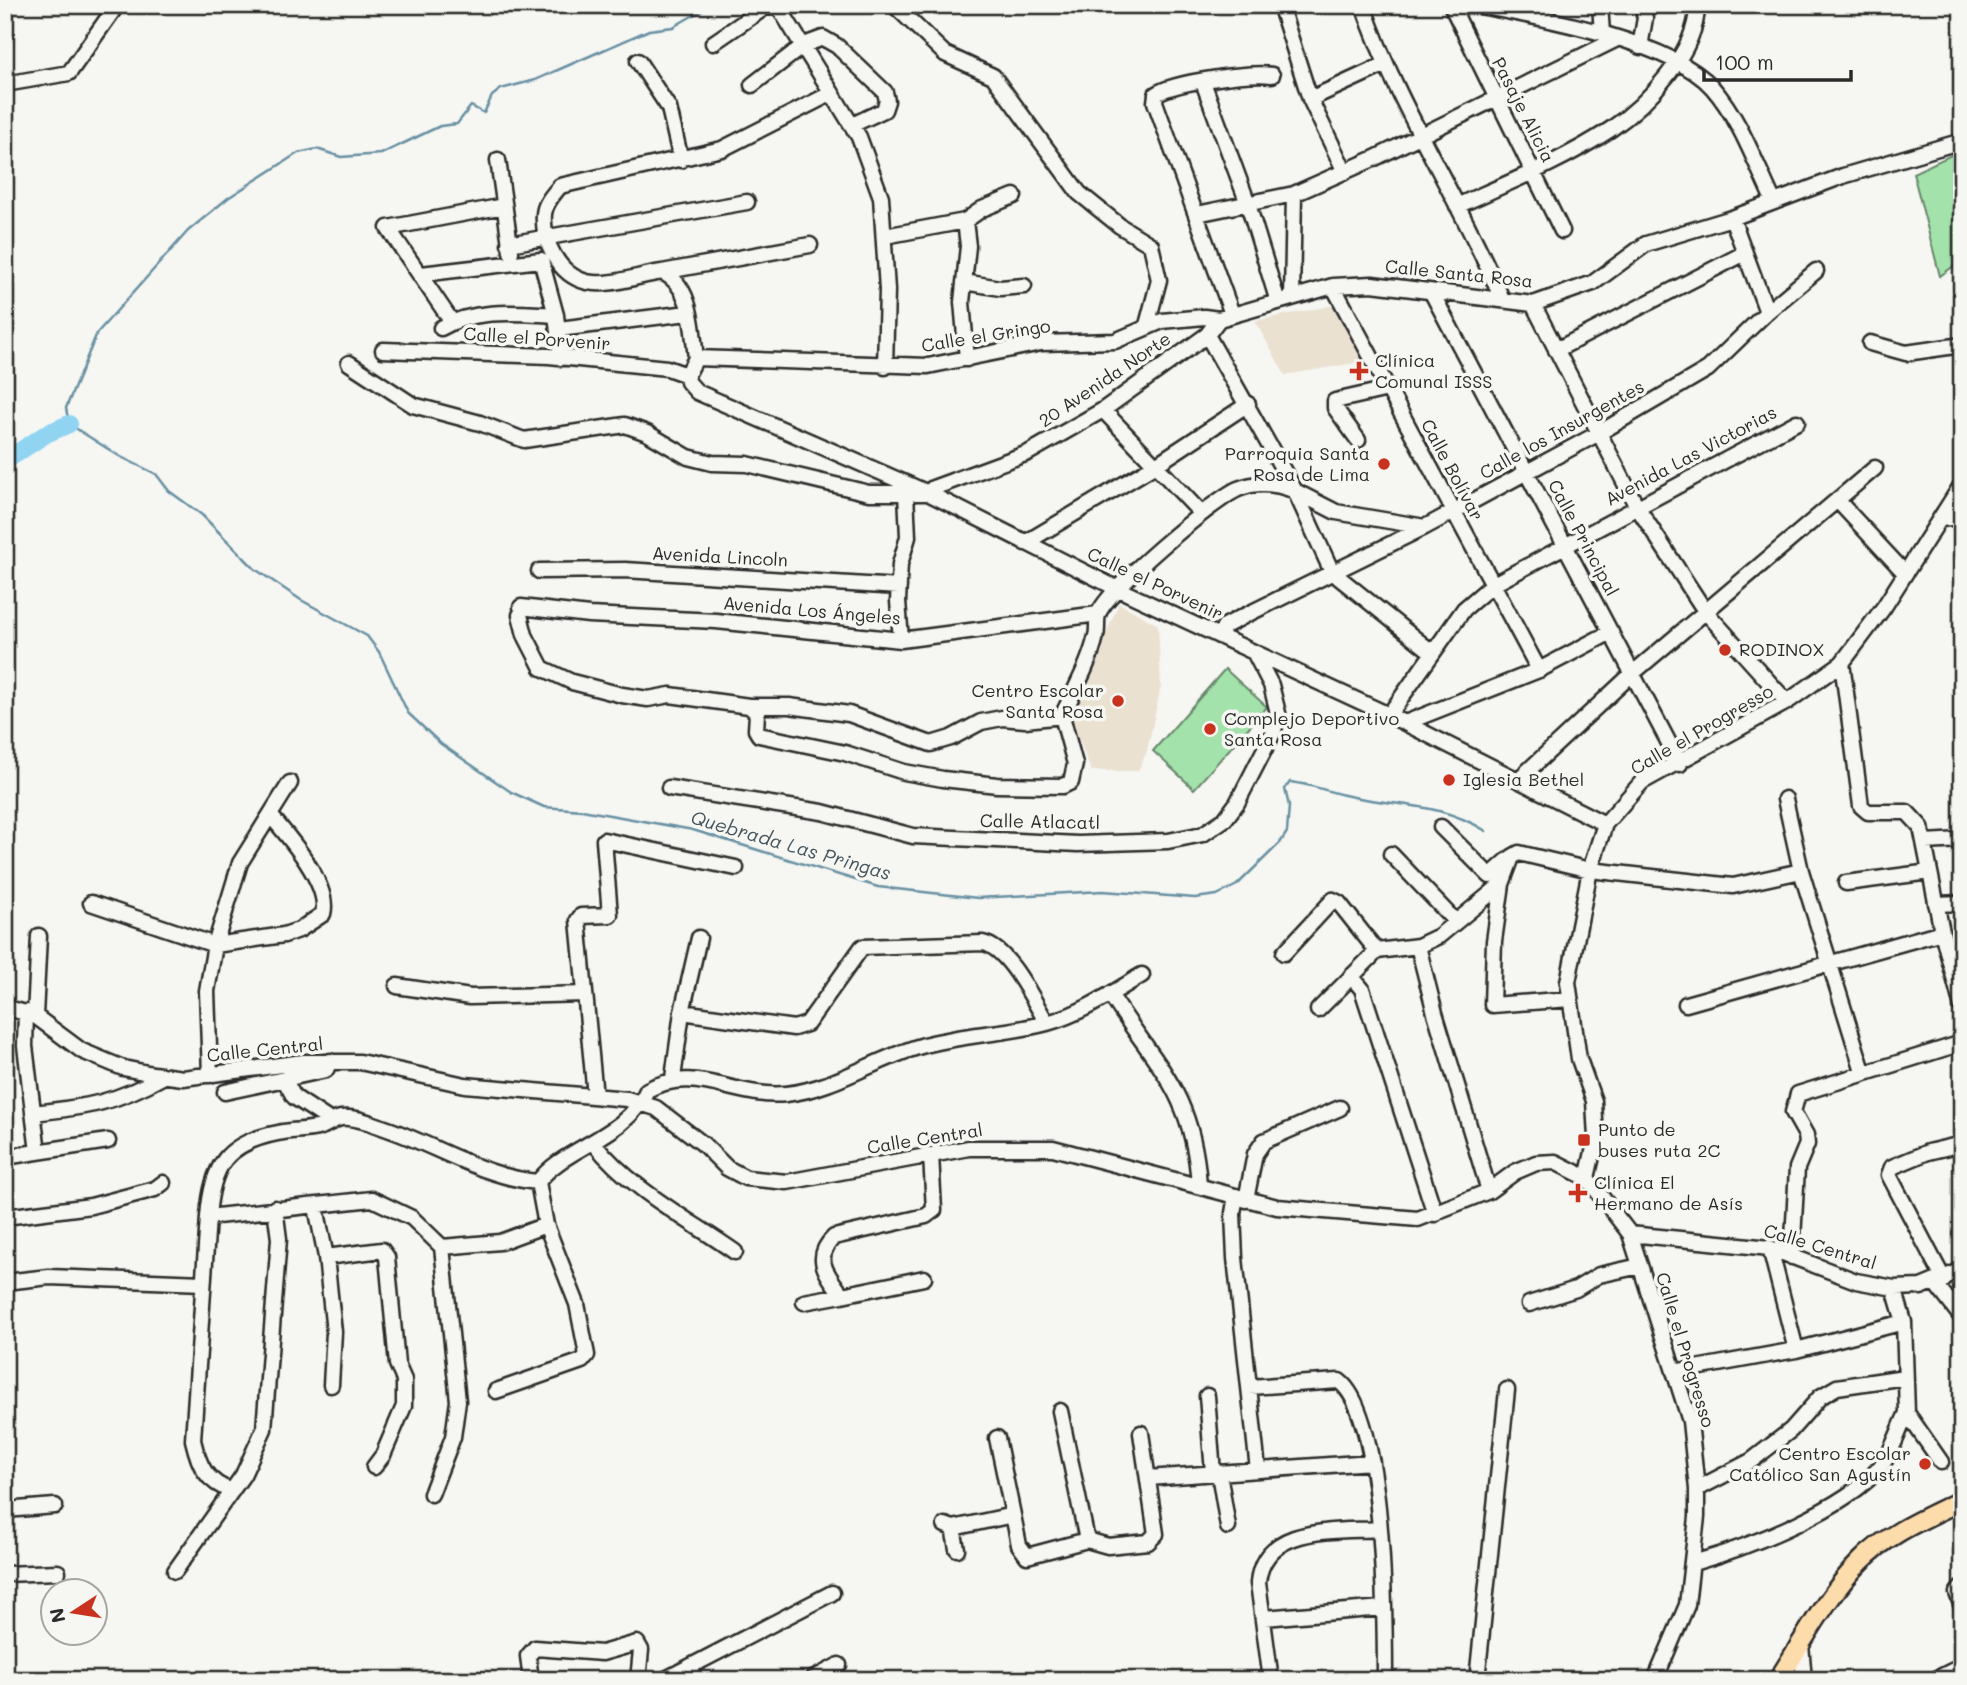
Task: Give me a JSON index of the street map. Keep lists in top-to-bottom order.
{
  "streets": {
    "street": [
      "Pasaje Alicia",
      "Calle Santa Rosa",
      "Calle el Gringo",
      "Calle el Porvenir",
      "20 Avenida Norte",
      "Calle los Insurgentes",
      "Avenida Las Victorias",
      "Calle Bolívar",
      "Calle Principal",
      "Avenida Lincoln",
      "Avenida Los Ángeles",
      "Calle el Progresso",
      "Calle Atlacatl",
      "Calle Central"
    ]
  },
  "crossings": [
    ["Calle Santa Rosa", "Calle el Gringo"],
    ["Calle Santa Rosa", "20 Avenida Norte"],
    ["Calle Santa Rosa", "Calle Bolívar"],
    ["Calle Santa Rosa", "Calle Principal"],
    ["Calle el Gringo", "20 Avenida Norte"],
    ["Calle el Porvenir", "20 Avenida Norte"],
    ["Calle el Porvenir", "Calle los Insurgentes"],
    ["Calle el Porvenir", "Avenida Las Victorias"],
    ["Calle el Porvenir", "Calle el Progresso"],
    ["Calle el Porvenir", "Calle Atlacatl"],
    ["Calle los Insurgentes", "Calle Bolívar"],
    ["Calle los Insurgentes", "Calle Principal"],
    ["Avenida Las Victorias", "Calle Bolívar"],
    ["Avenida Las Victorias", "Calle Principal"],
    ["Calle Principal", "Calle el Progresso"],
    ["Calle el Progresso", "Calle Central"]
  ],
  "water": ["Quebrada Las Pringas"],
  "places": {
    "health": ["Clínica Comunal ISSS", "Clínica El Hermano de Asís"],
    "other": [
      "Parroquia Santa Rosa de Lima",
      "RODINOX",
      "Centro Escolar Santa Rosa",
      "Complejo Deportivo Santa Rosa",
      "Iglesia Bethel",
      "Centro Escolar Católico San Agustín"
    ],
    "transit": ["Punto de buses ruta 2C"]
  },
  "scale_bar": "100 m",
  "north": "left"
}
